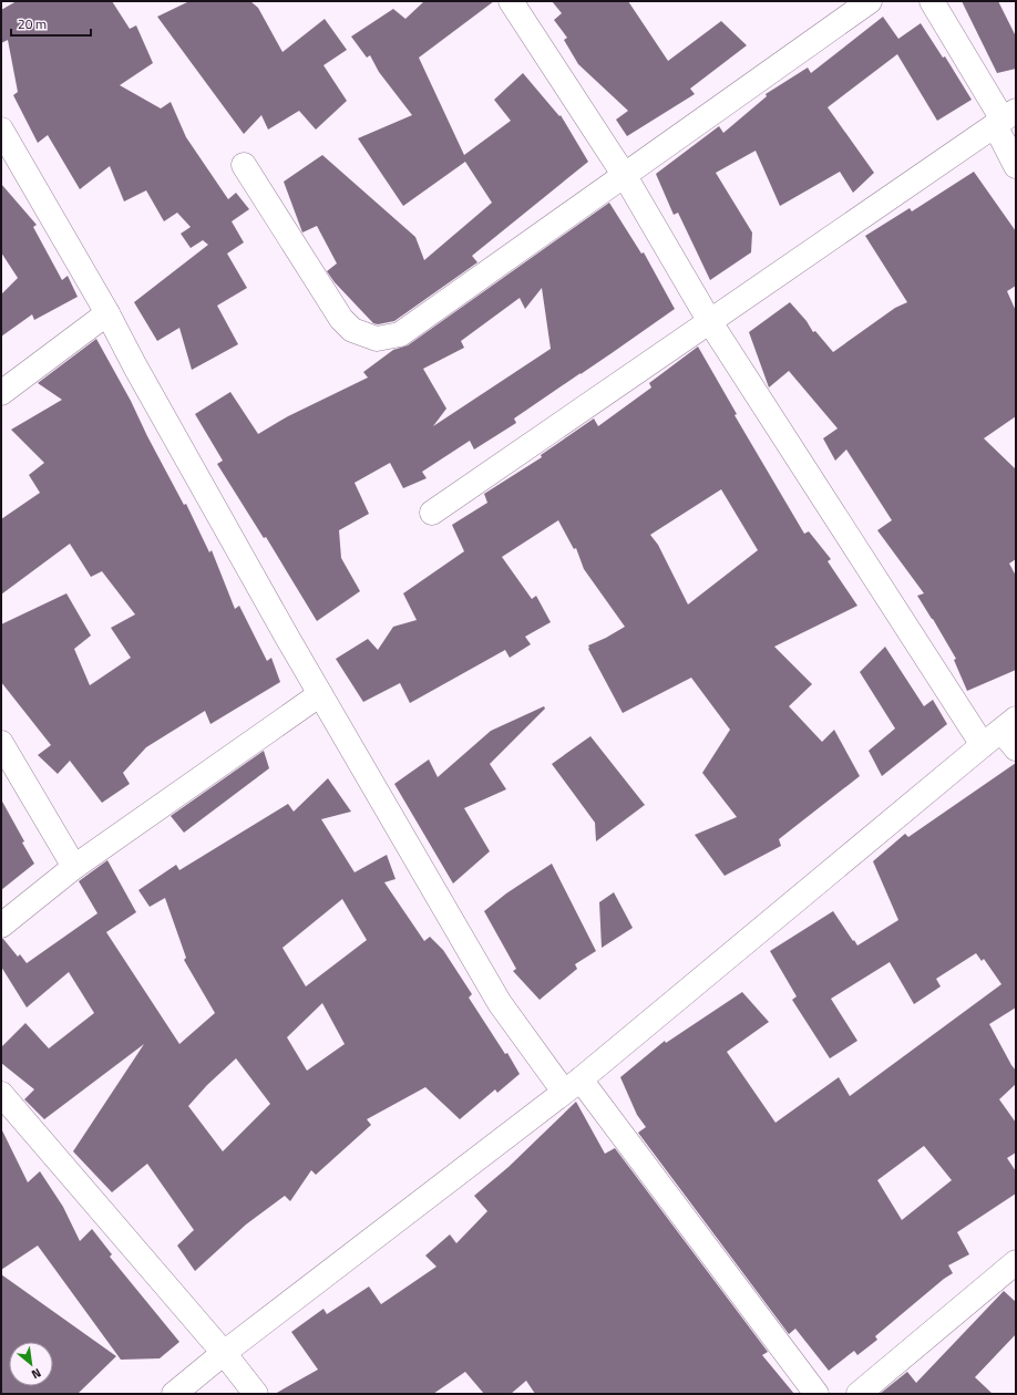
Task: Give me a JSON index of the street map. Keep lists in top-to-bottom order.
{
  "scale_bar": "20 m",
  "north": "bottom right"
}
